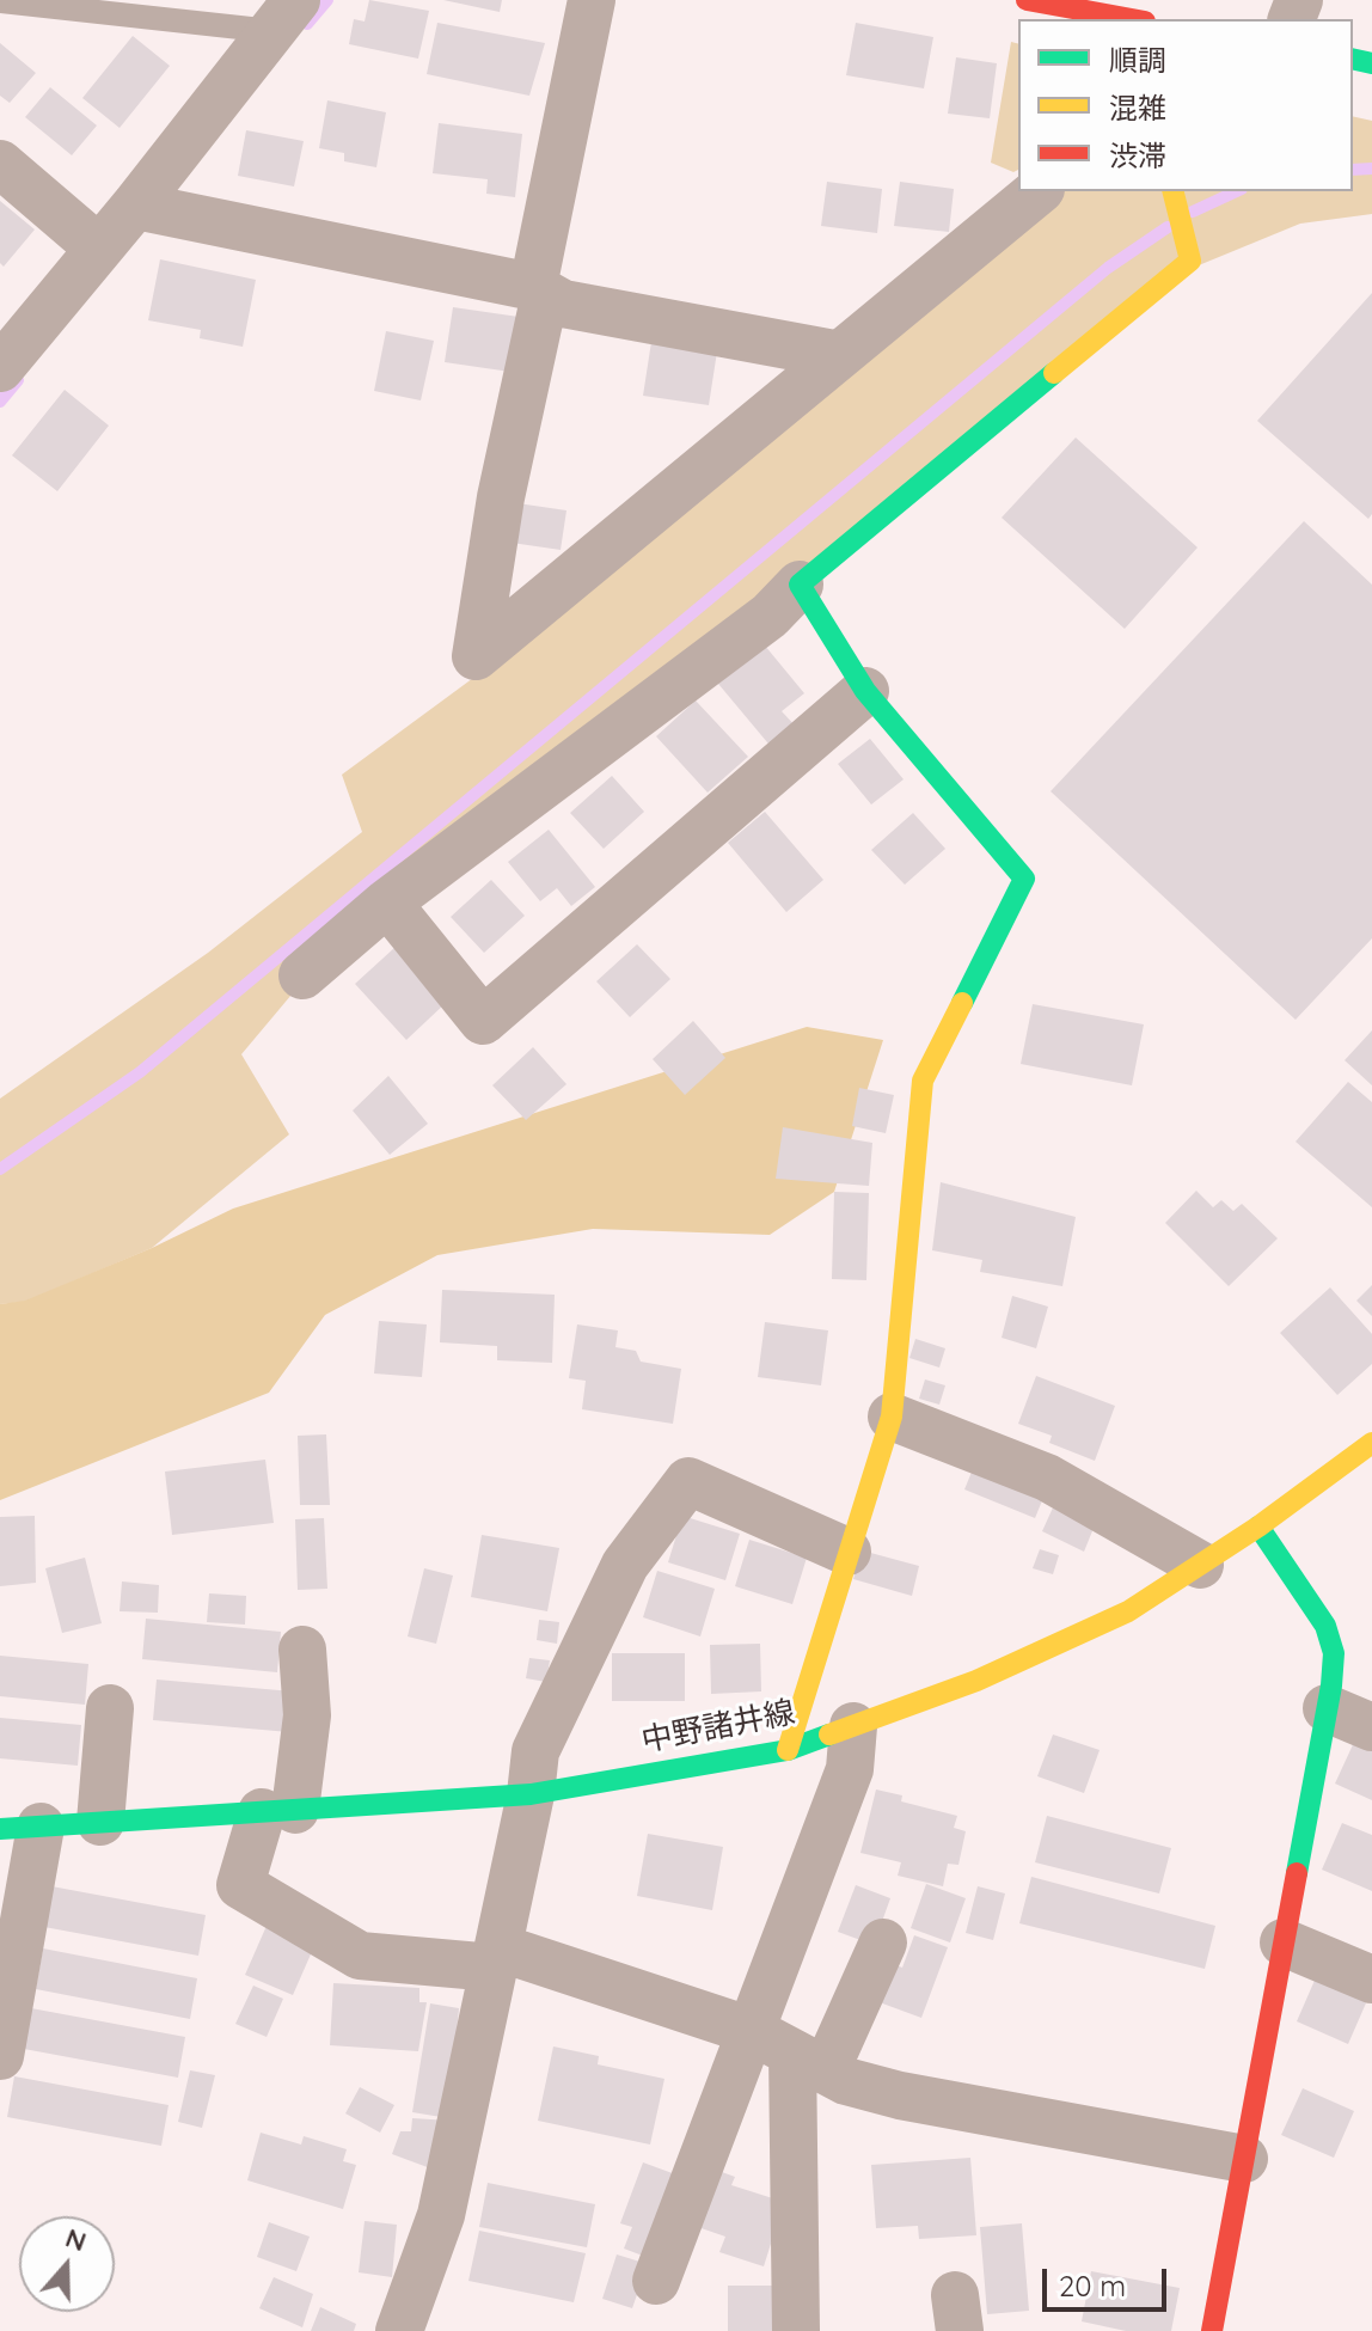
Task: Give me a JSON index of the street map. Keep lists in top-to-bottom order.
{
  "streets": {
    "street": ["中野諸井線"]
  },
  "legend": ["順調", "混雑", "渋滞"],
  "scale_bar": "20 m",
  "north": "top"
}
